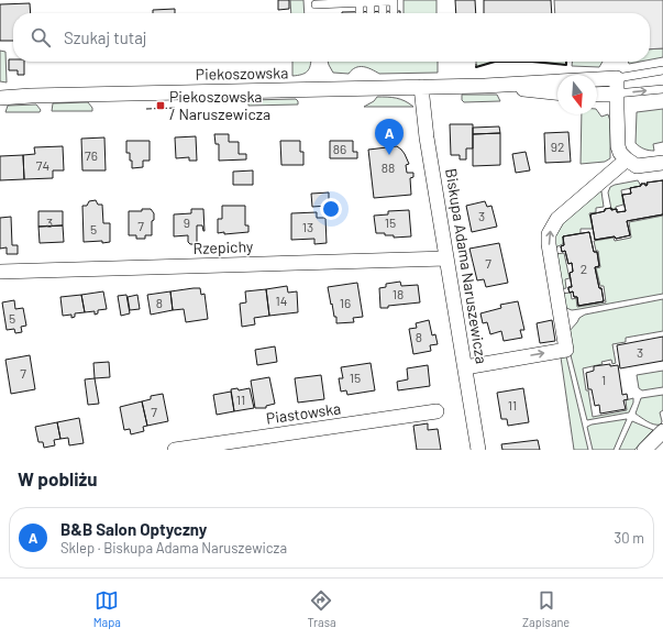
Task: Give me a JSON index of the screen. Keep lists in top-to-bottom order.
{
  "streets": {
    "street": [
      "Piekoszowska",
      "Rzepichy",
      "Biskupa Adama Naruszewicza",
      "Piastowska"
    ]
  },
  "crossings": [
    ["Piekoszowska", "Biskupa Adama Naruszewicza"],
    ["Rzepichy", "Biskupa Adama Naruszewicza"]
  ],
  "places": {
    "transit": ["Piekoszowska / Naruszewicza"]
  },
  "house_numbers": [
    "92",
    "86",
    "76",
    "74",
    "88",
    "3",
    "3",
    "9",
    "15",
    "7",
    "13",
    "5",
    "7",
    "2",
    "18",
    "14",
    "8",
    "16",
    "5",
    "8",
    "3",
    "7",
    "15",
    "1",
    "11",
    "11",
    "7"
  ],
  "north": "bottom",
  "page": {
    "search": "Szukaj tutaj",
    "pins": "A",
    "heading": "W pobliżu",
    "list": [
      {
        "mark": "A",
        "name": "B&B Salon Optyczny",
        "note": "Sklep · Biskupa Adama Naruszewicza",
        "value": "30 m"
      }
    ],
    "nav": ["Mapa", "Trasa", "Zapisane"]
  }
}
